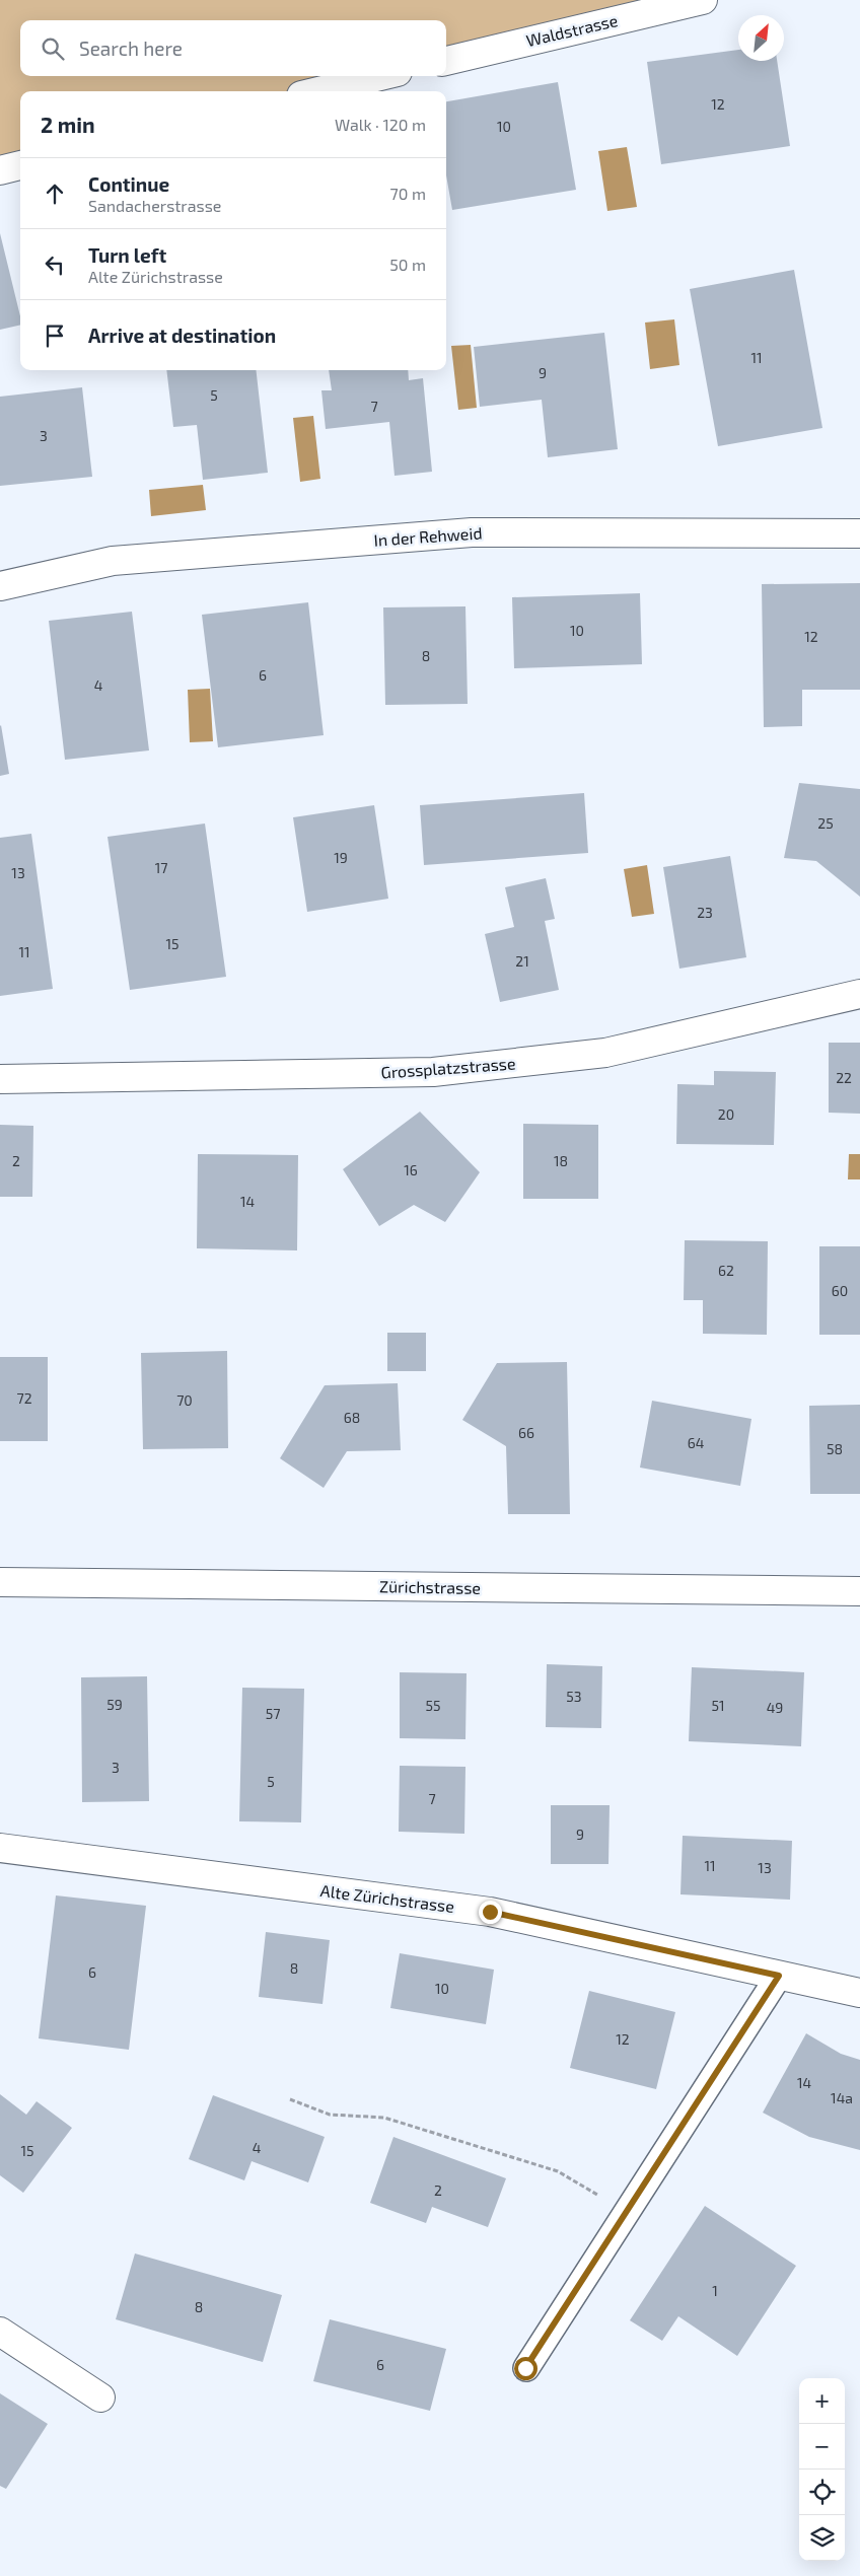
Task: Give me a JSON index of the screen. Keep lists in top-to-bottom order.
{
  "streets": {
    "street": [
      "Waldstrasse",
      "In der Rehweid",
      "Grossplatzstrasse",
      "Zürichstrasse",
      "Alte Zürichstrasse"
    ]
  },
  "house_numbers": [
    "12",
    "10",
    "11",
    "9",
    "5",
    "7",
    "3",
    "10",
    "12",
    "8",
    "6",
    "4",
    "25",
    "19",
    "17",
    "13",
    "23",
    "15",
    "11",
    "21",
    "22",
    "20",
    "2",
    "18",
    "16",
    "14",
    "62",
    "60",
    "72",
    "70",
    "68",
    "66",
    "64",
    "58",
    "53",
    "59",
    "55",
    "51",
    "49",
    "57",
    "3",
    "5",
    "7",
    "9",
    "11",
    "13",
    "8",
    "6",
    "10",
    "12",
    "14",
    "14a",
    "4",
    "15",
    "2",
    "1",
    "8",
    "6"
  ],
  "north": "top right",
  "page": {
    "search": "Search here",
    "heading": ["2 min", "Walk · 120 m"],
    "list": [
      ["Continue", "Sandacherstrasse", "70 m"],
      ["Turn left", "Alte Zürichstrasse", "50 m"],
      "Arrive at destination"
    ],
    "map_buttons": ["+", "−"]
  }
}
